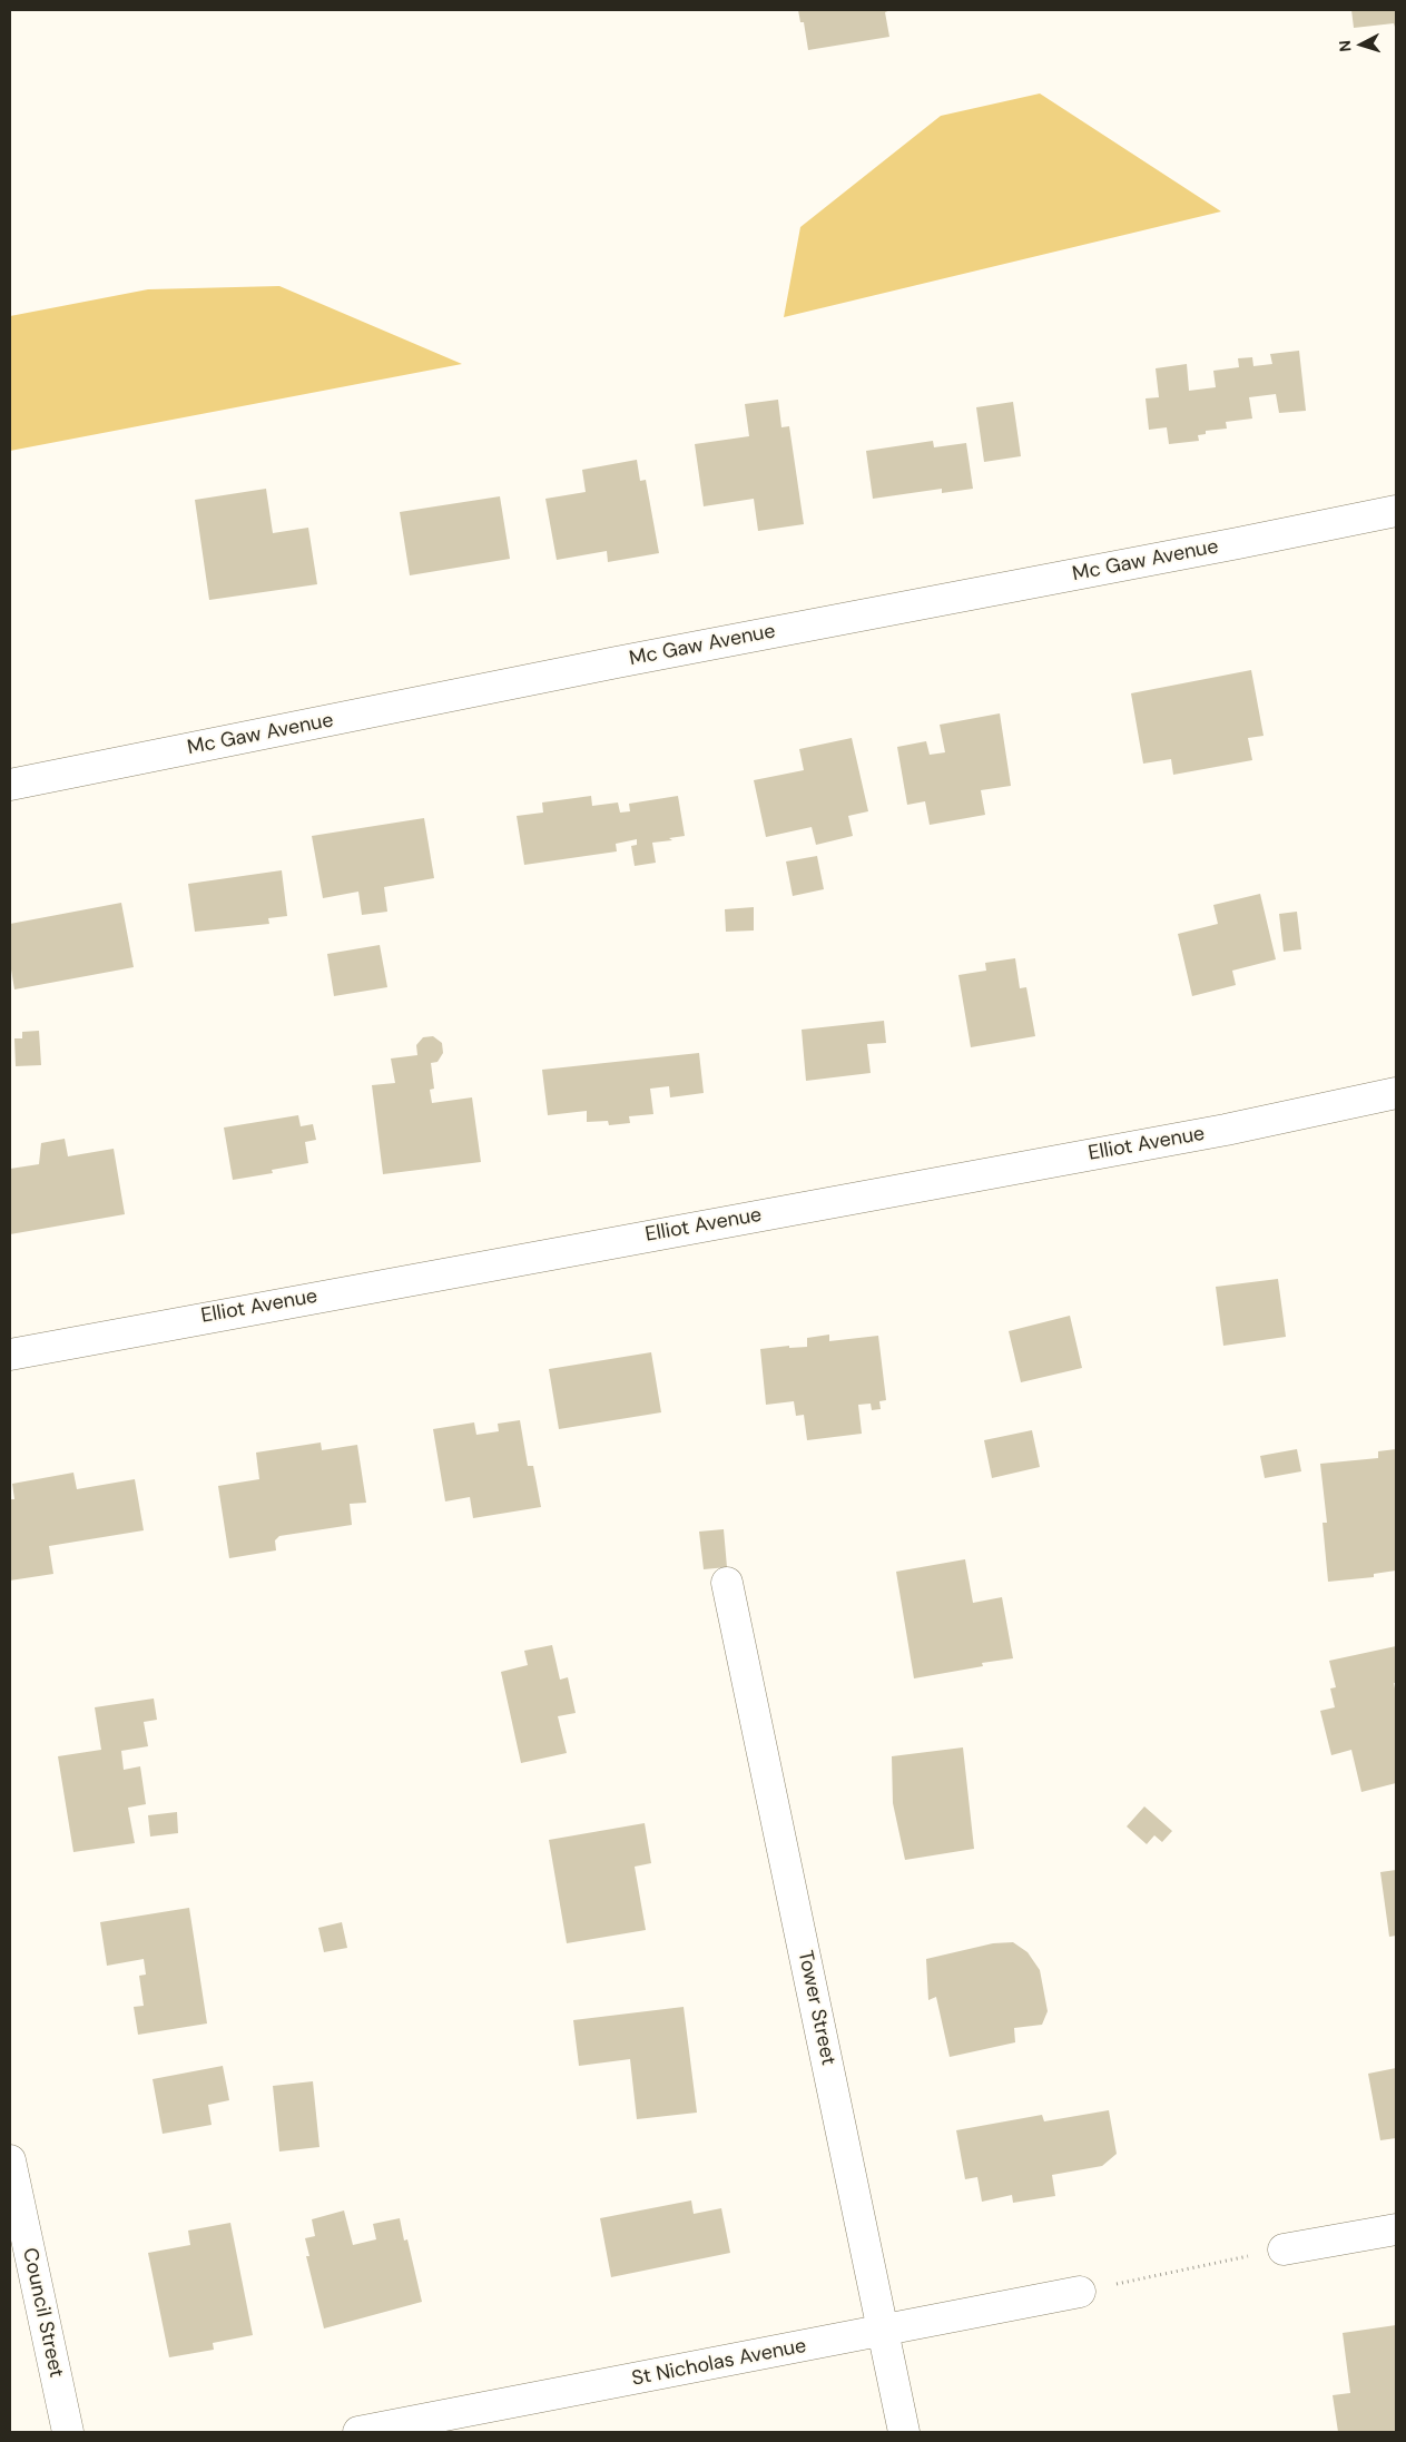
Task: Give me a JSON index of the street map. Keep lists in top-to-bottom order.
{
  "streets": {
    "street": [
      "Mc Gaw Avenue",
      "Elliot Avenue",
      "Tower Street",
      "Council Street",
      "St Nicholas Avenue"
    ]
  },
  "crossings": [
    ["Tower Street", "St Nicholas Avenue"]
  ],
  "north": "left"
}
